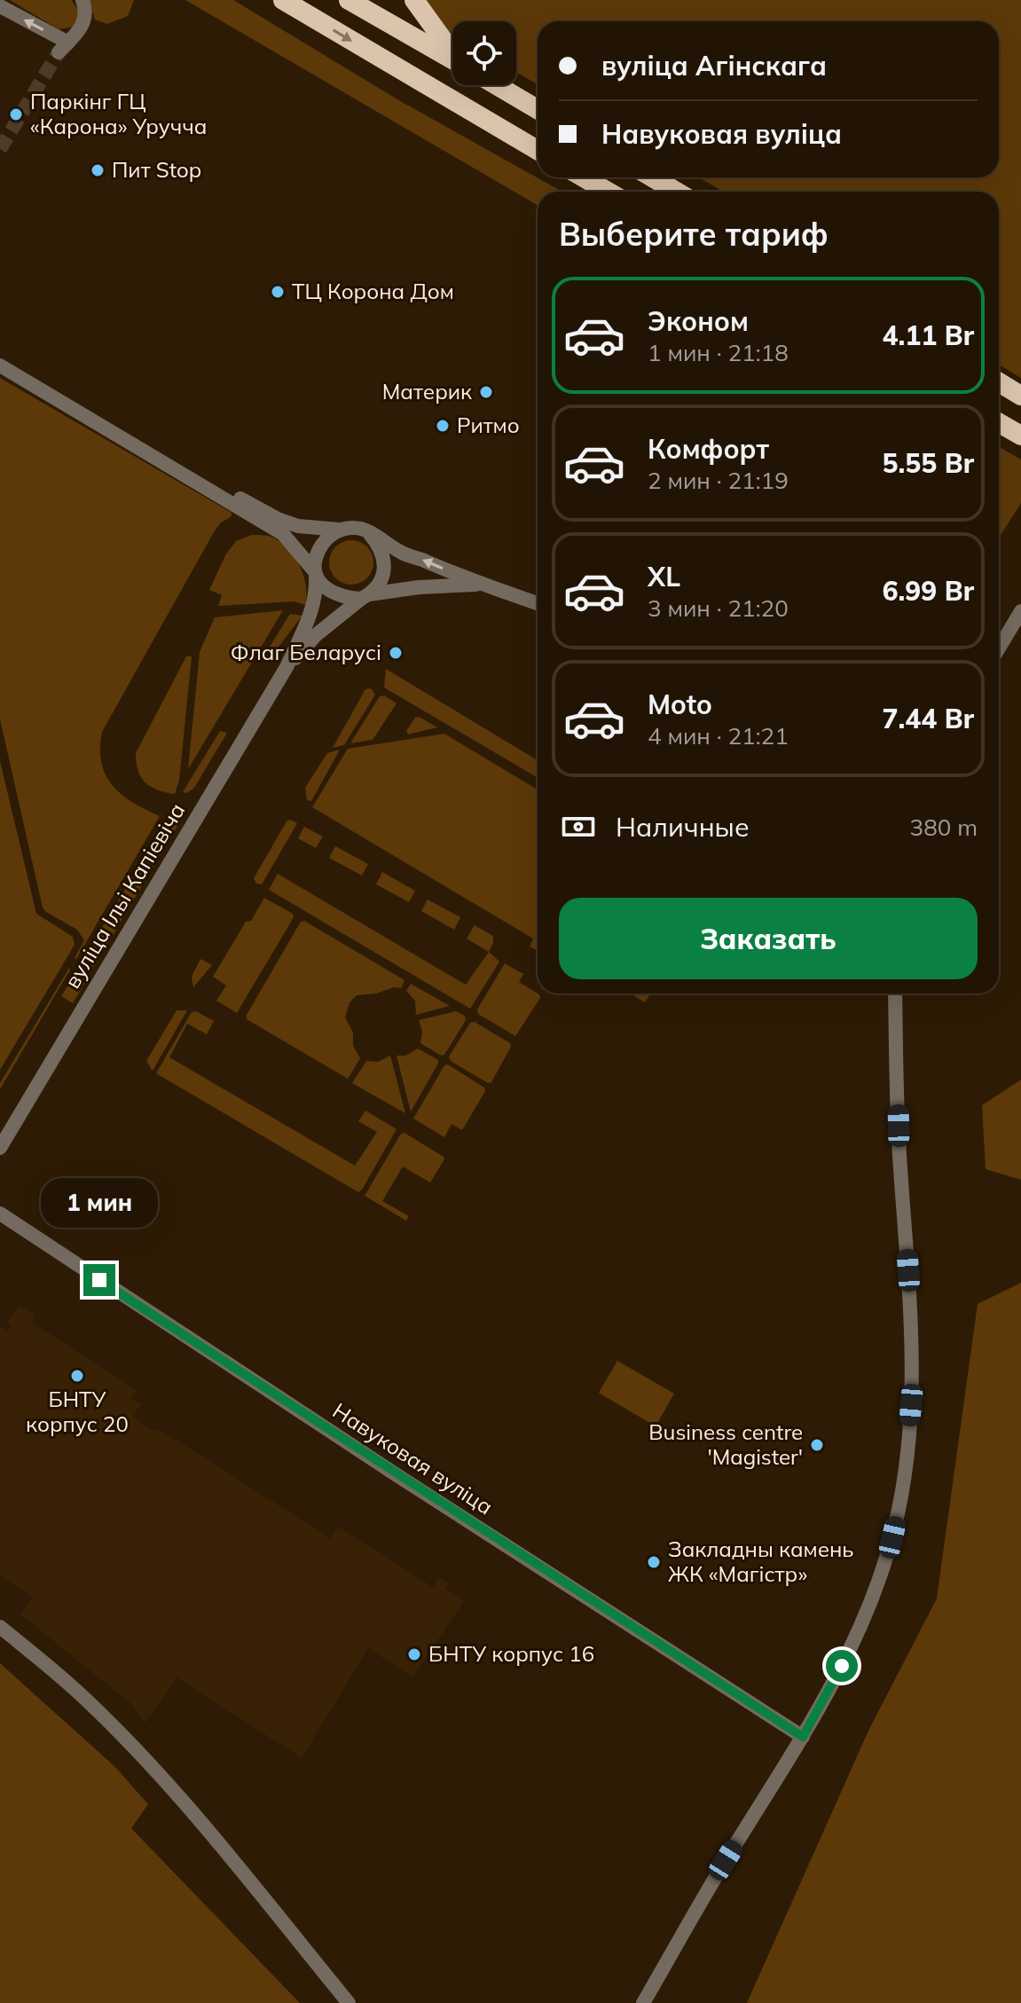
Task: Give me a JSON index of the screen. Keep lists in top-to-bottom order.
{
  "streets": {
    "street": ["вуліца Ільі Капіевіча", "Навуковая вуліца"]
  },
  "places": [
    "Паркінг ГЦ «Карона» Уручча",
    "Пит Stop",
    "ТЦ Корона Дом",
    "Материк",
    "Ритмо",
    "Флаг Беларусі",
    "БНТУ корпус 20",
    "Business centre 'Magister'",
    "Закладны камень ЖК «Магістр»",
    "БНТУ корпус 16"
  ],
  "page": {
    "banner": ["вуліца Агінскага", "Навуковая вуліца"],
    "heading": "Выберите тариф",
    "list": [
      {
        "name": "Эконом",
        "note": "1 мин · 21:18",
        "value": "4.11 Br"
      },
      {
        "name": "Комфорт",
        "note": "2 мин · 21:19",
        "value": "5.55 Br"
      },
      {
        "name": "XL",
        "note": "3 мин · 21:20",
        "value": "6.99 Br"
      },
      {
        "name": "Moto",
        "note": "4 мин · 21:21",
        "value": "7.44 Br"
      }
    ],
    "pay": ["Наличные", "380 m"],
    "buttons": "Заказать",
    "bubble": "1 мин"
  }
}
